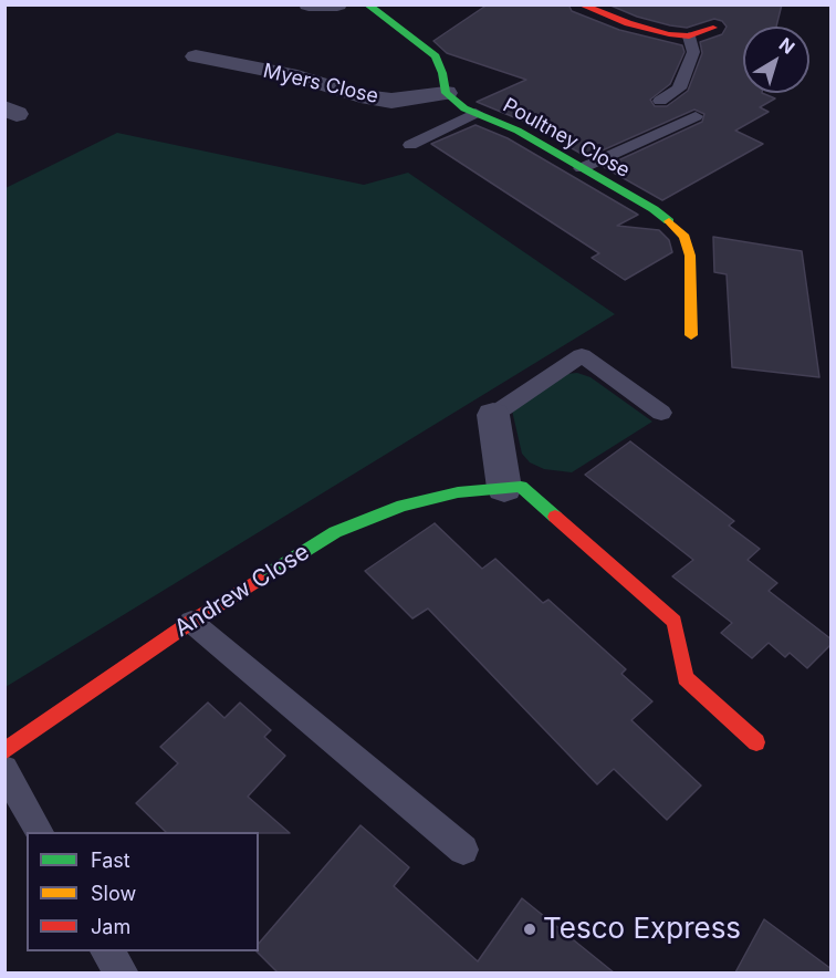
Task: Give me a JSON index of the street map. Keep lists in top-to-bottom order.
{
  "streets": {
    "street": ["Myers Close", "Poultney Close", "Andrew Close"]
  },
  "crossings": [
    ["Myers Close", "Poultney Close"]
  ],
  "places": ["Tesco Express"],
  "legend": ["Fast", "Slow", "Jam"],
  "north": "top right"
}
